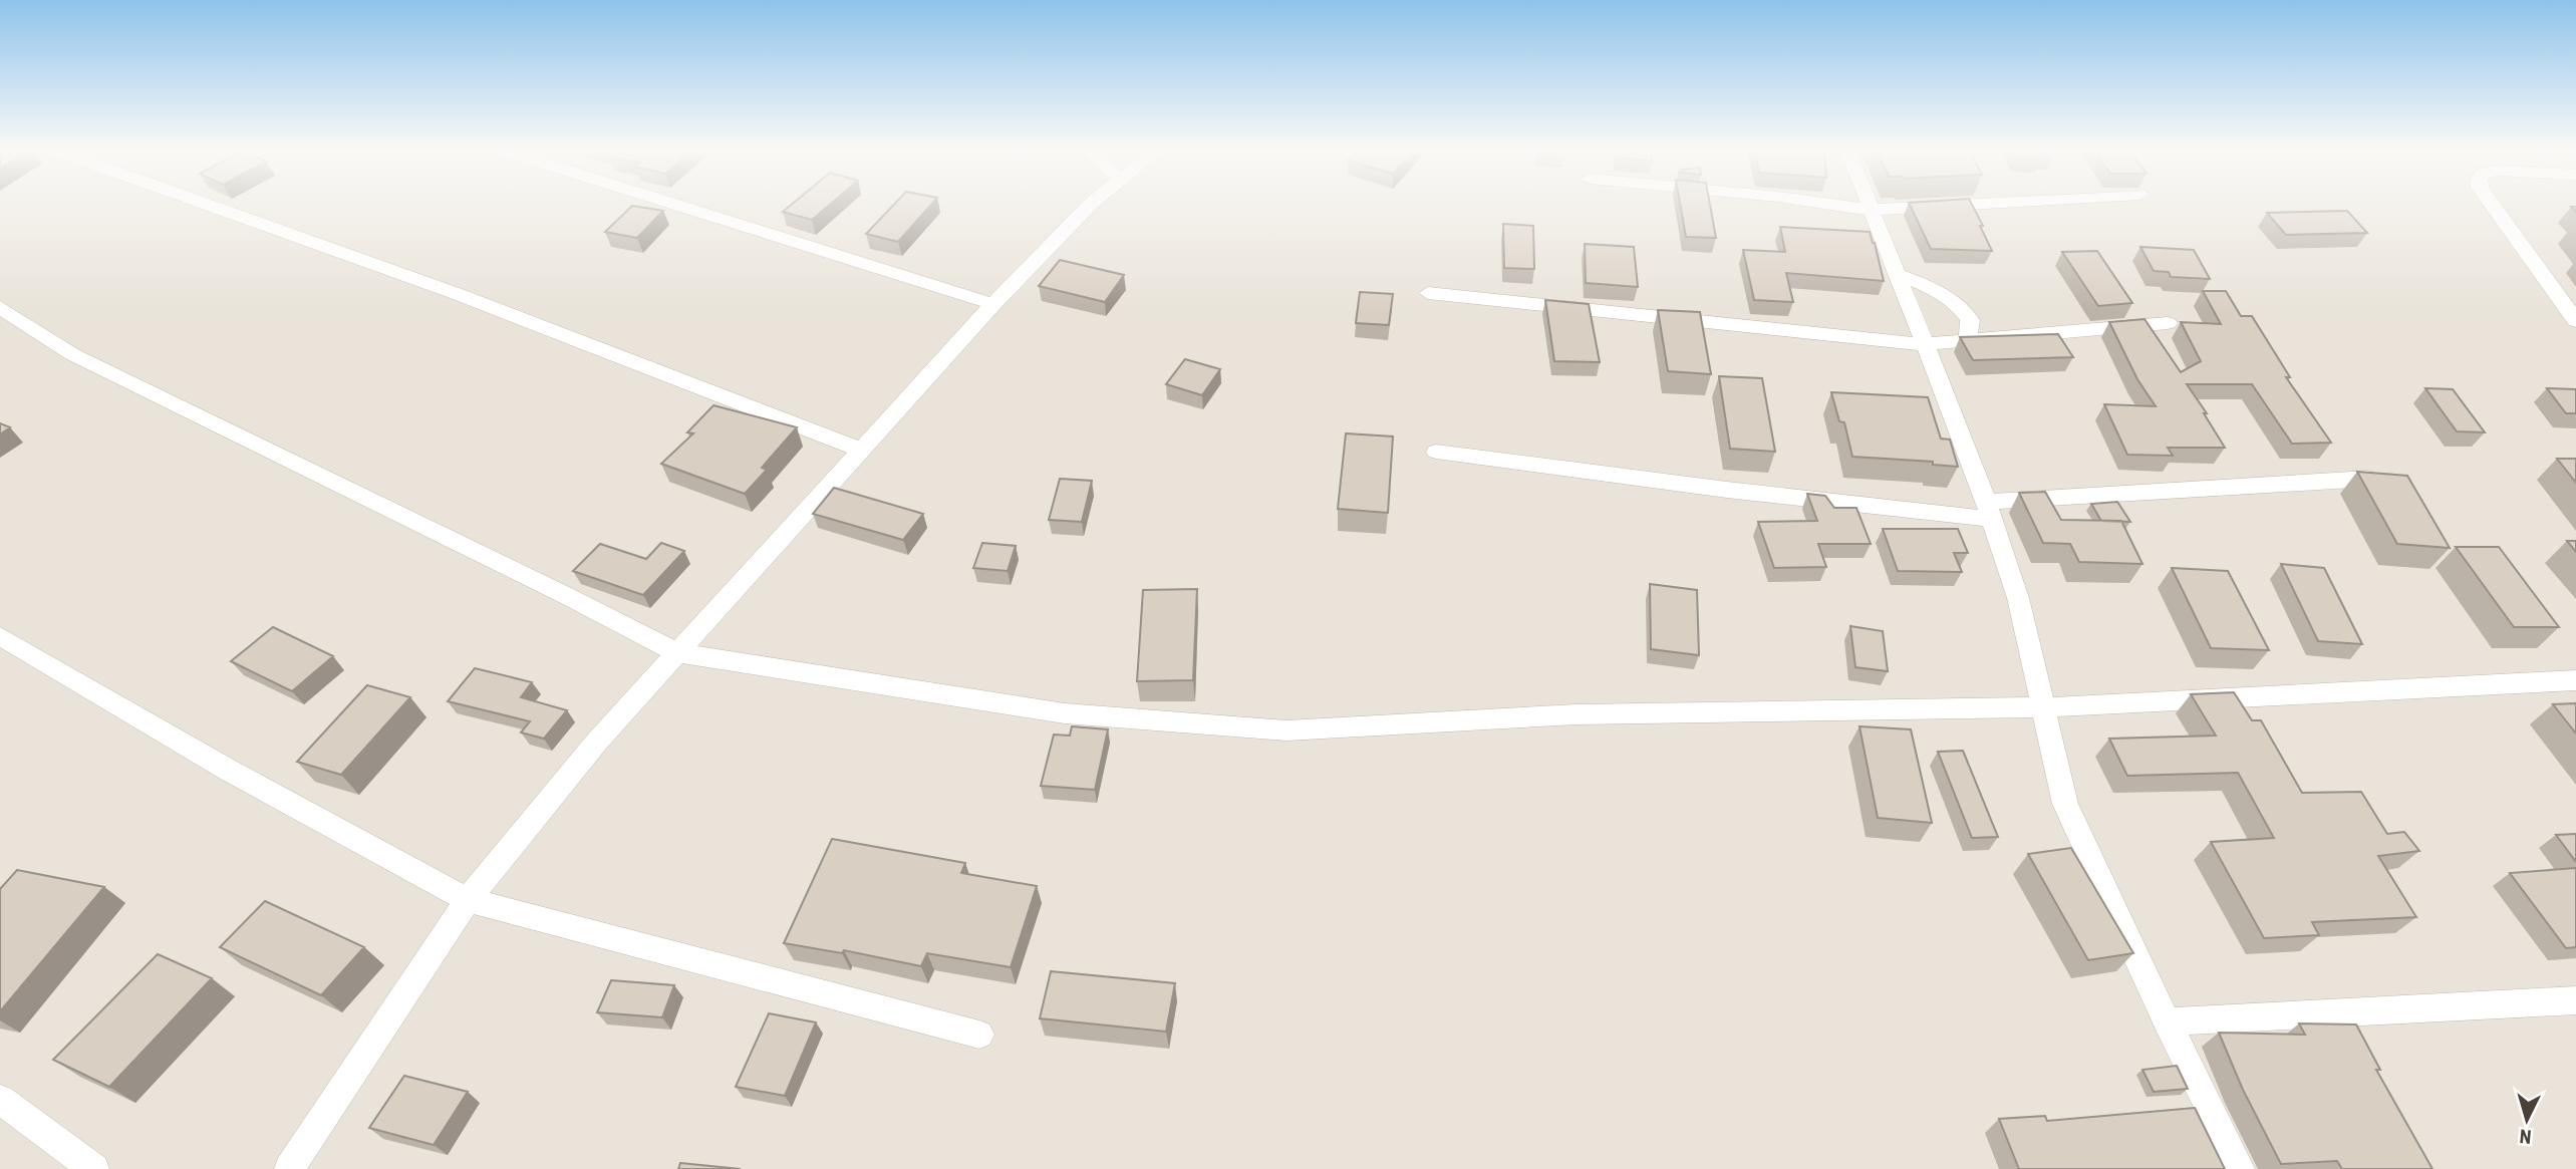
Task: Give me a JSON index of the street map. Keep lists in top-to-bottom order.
{
  "north": "bottom"
}
